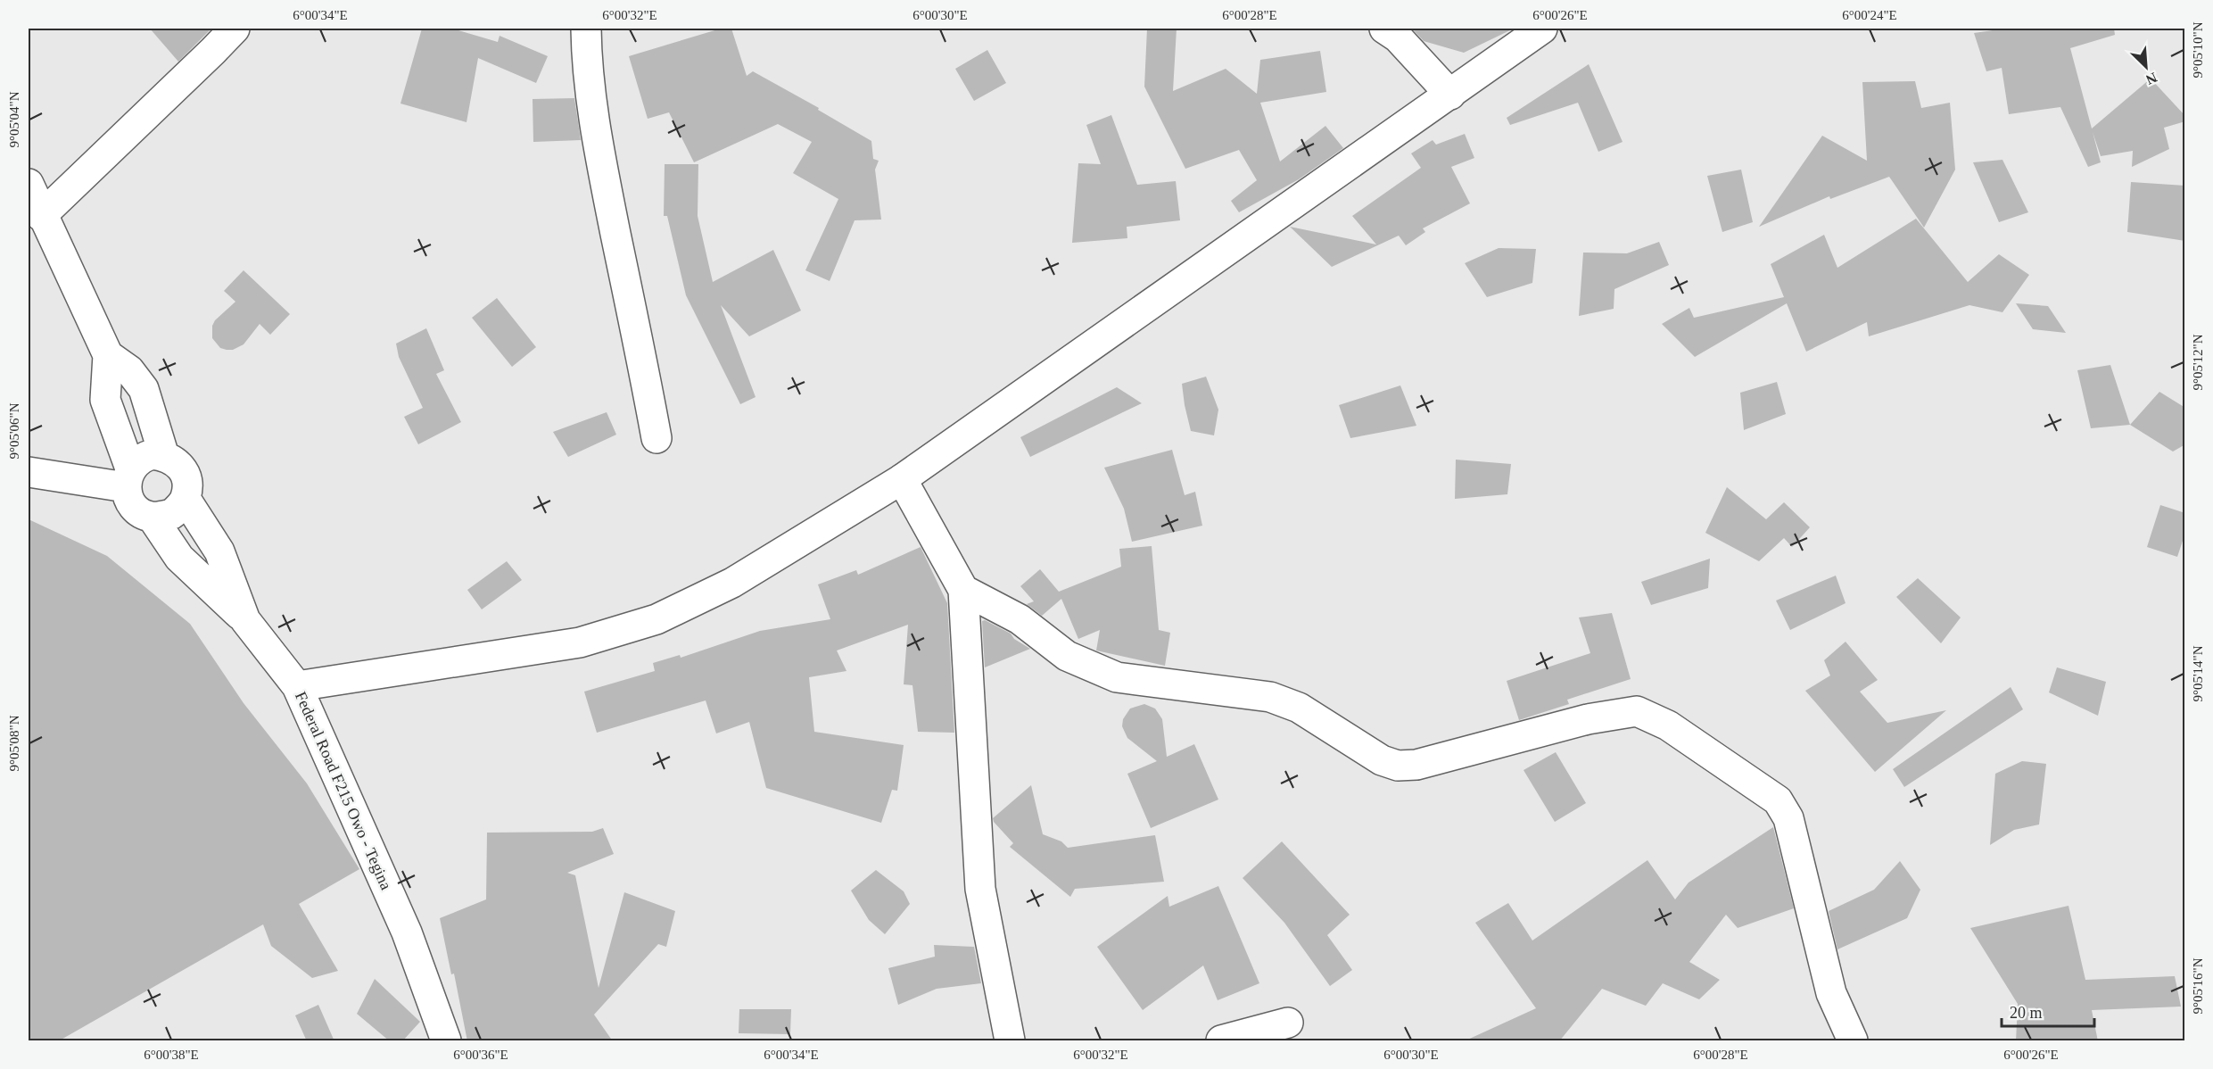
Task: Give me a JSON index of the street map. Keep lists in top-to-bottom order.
{
  "streets": {
    "main road": ["Federal Road F215 Owo - Tegina"]
  },
  "scale_bar": "20 m",
  "north": "bottom right",
  "coordinates": [
    "6°00'34\"E",
    "6°00'32\"E",
    "6°00'30\"E",
    "6°00'28\"E",
    "6°00'26\"E",
    "6°00'24\"E",
    "9°05'10\"N",
    "9°05'04\"N",
    "9°05'12\"N",
    "9°05'06\"N",
    "9°05'14\"N",
    "9°05'08\"N",
    "9°05'16\"N",
    "6°00'38\"E",
    "6°00'36\"E"
  ]
}
